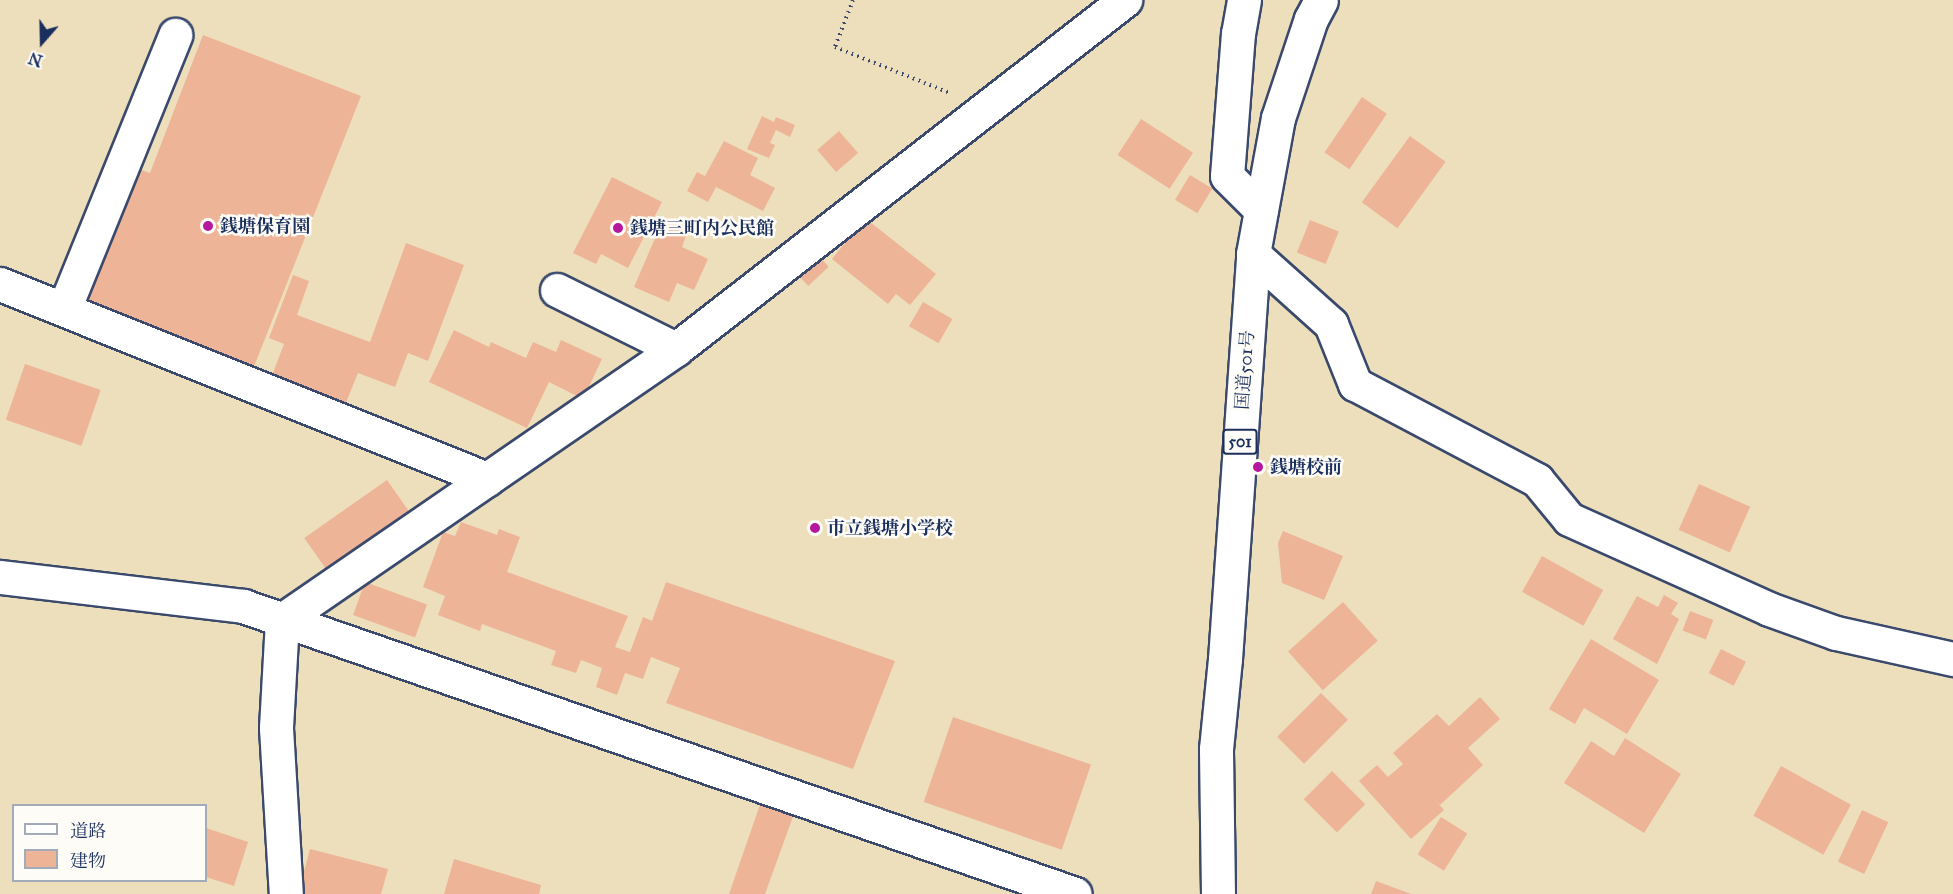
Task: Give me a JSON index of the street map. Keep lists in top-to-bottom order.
{
  "streets": {
    "main road": ["国道501号", "501"]
  },
  "places": [
    "銭塘保育園",
    "銭塘三町内公民館",
    "銭塘校前",
    "市立銭塘小学校"
  ],
  "legend": ["道路", "建物"],
  "north": "bottom"
}
